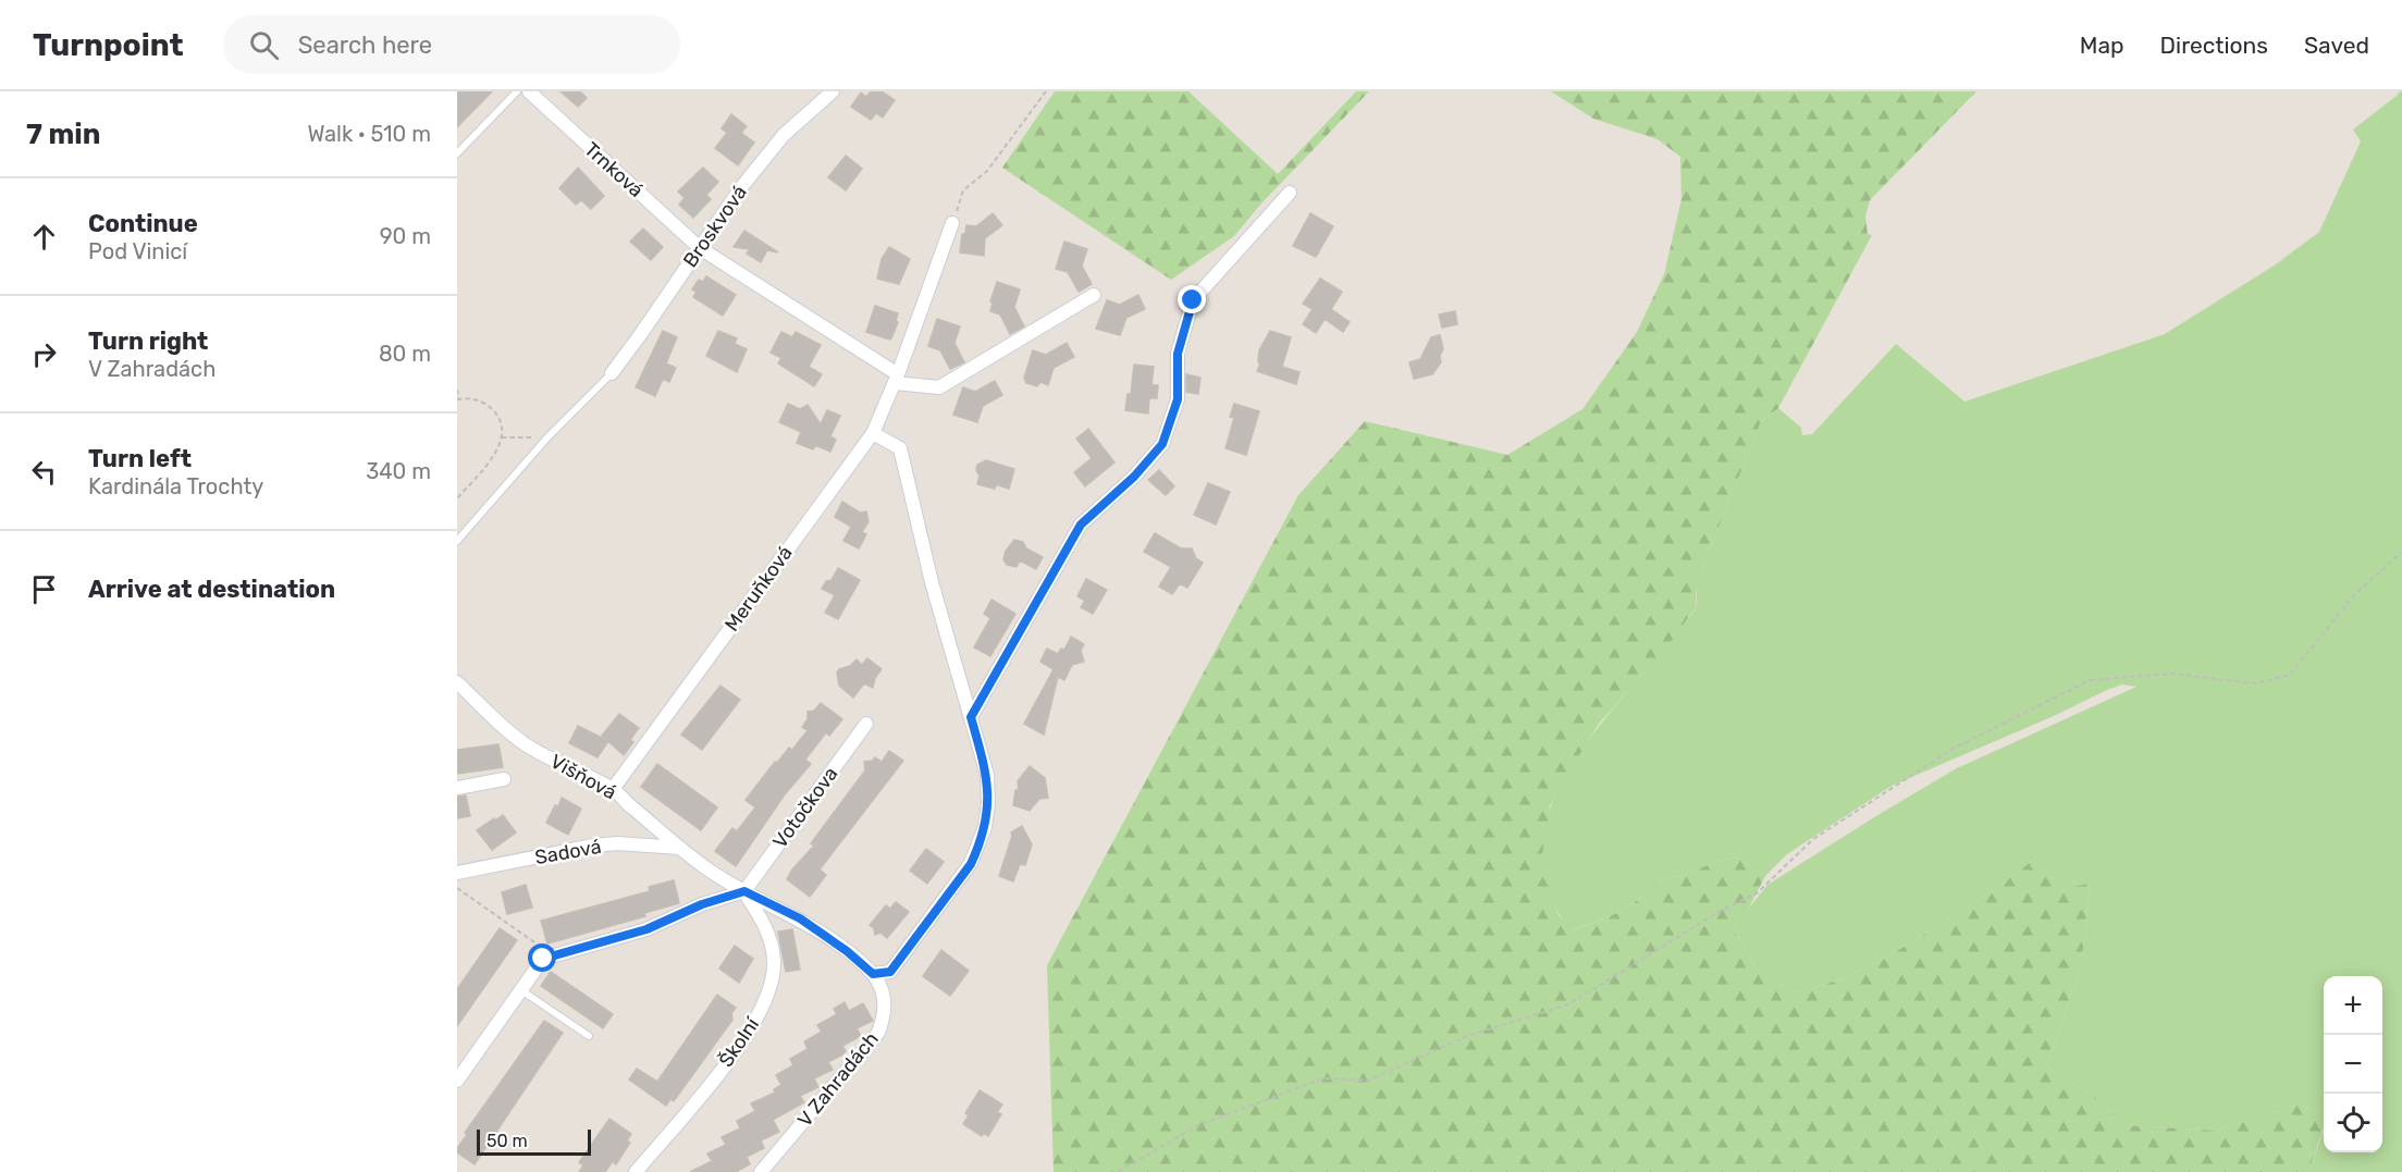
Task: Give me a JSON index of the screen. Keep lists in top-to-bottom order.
{
  "streets": {
    "street": [
      "Trnková",
      "Broskvová",
      "Meruňková",
      "Višňová",
      "Votočkova",
      "Sadová",
      "Školní",
      "V Zahradách"
    ]
  },
  "crossings": [
    ["Trnková", "Broskvová"],
    ["Trnková", "Meruňková"],
    ["Meruňková", "Višňová"],
    ["Višňová", "Votočkova"],
    ["Višňová", "Sadová"],
    ["Višňová", "Školní"],
    ["Višňová", "V Zahradách"],
    ["Votočkova", "Školní"],
    ["Votočkova", "V Zahradách"],
    ["Školní", "V Zahradách"]
  ],
  "scale_bar": "50 m",
  "page": {
    "header": "Turnpoint",
    "search": "Search here",
    "nav": ["Map", "Directions", "Saved"],
    "heading": ["7 min", "Walk · 510 m"],
    "list": [
      ["Continue", "Pod Vinicí", "90 m"],
      ["Turn right", "V Zahradách", "80 m"],
      ["Turn left", "Kardinála Trochty", "340 m"],
      "Arrive at destination"
    ],
    "map_buttons": ["+", "−"],
    "scale": "50 m"
  }
}
